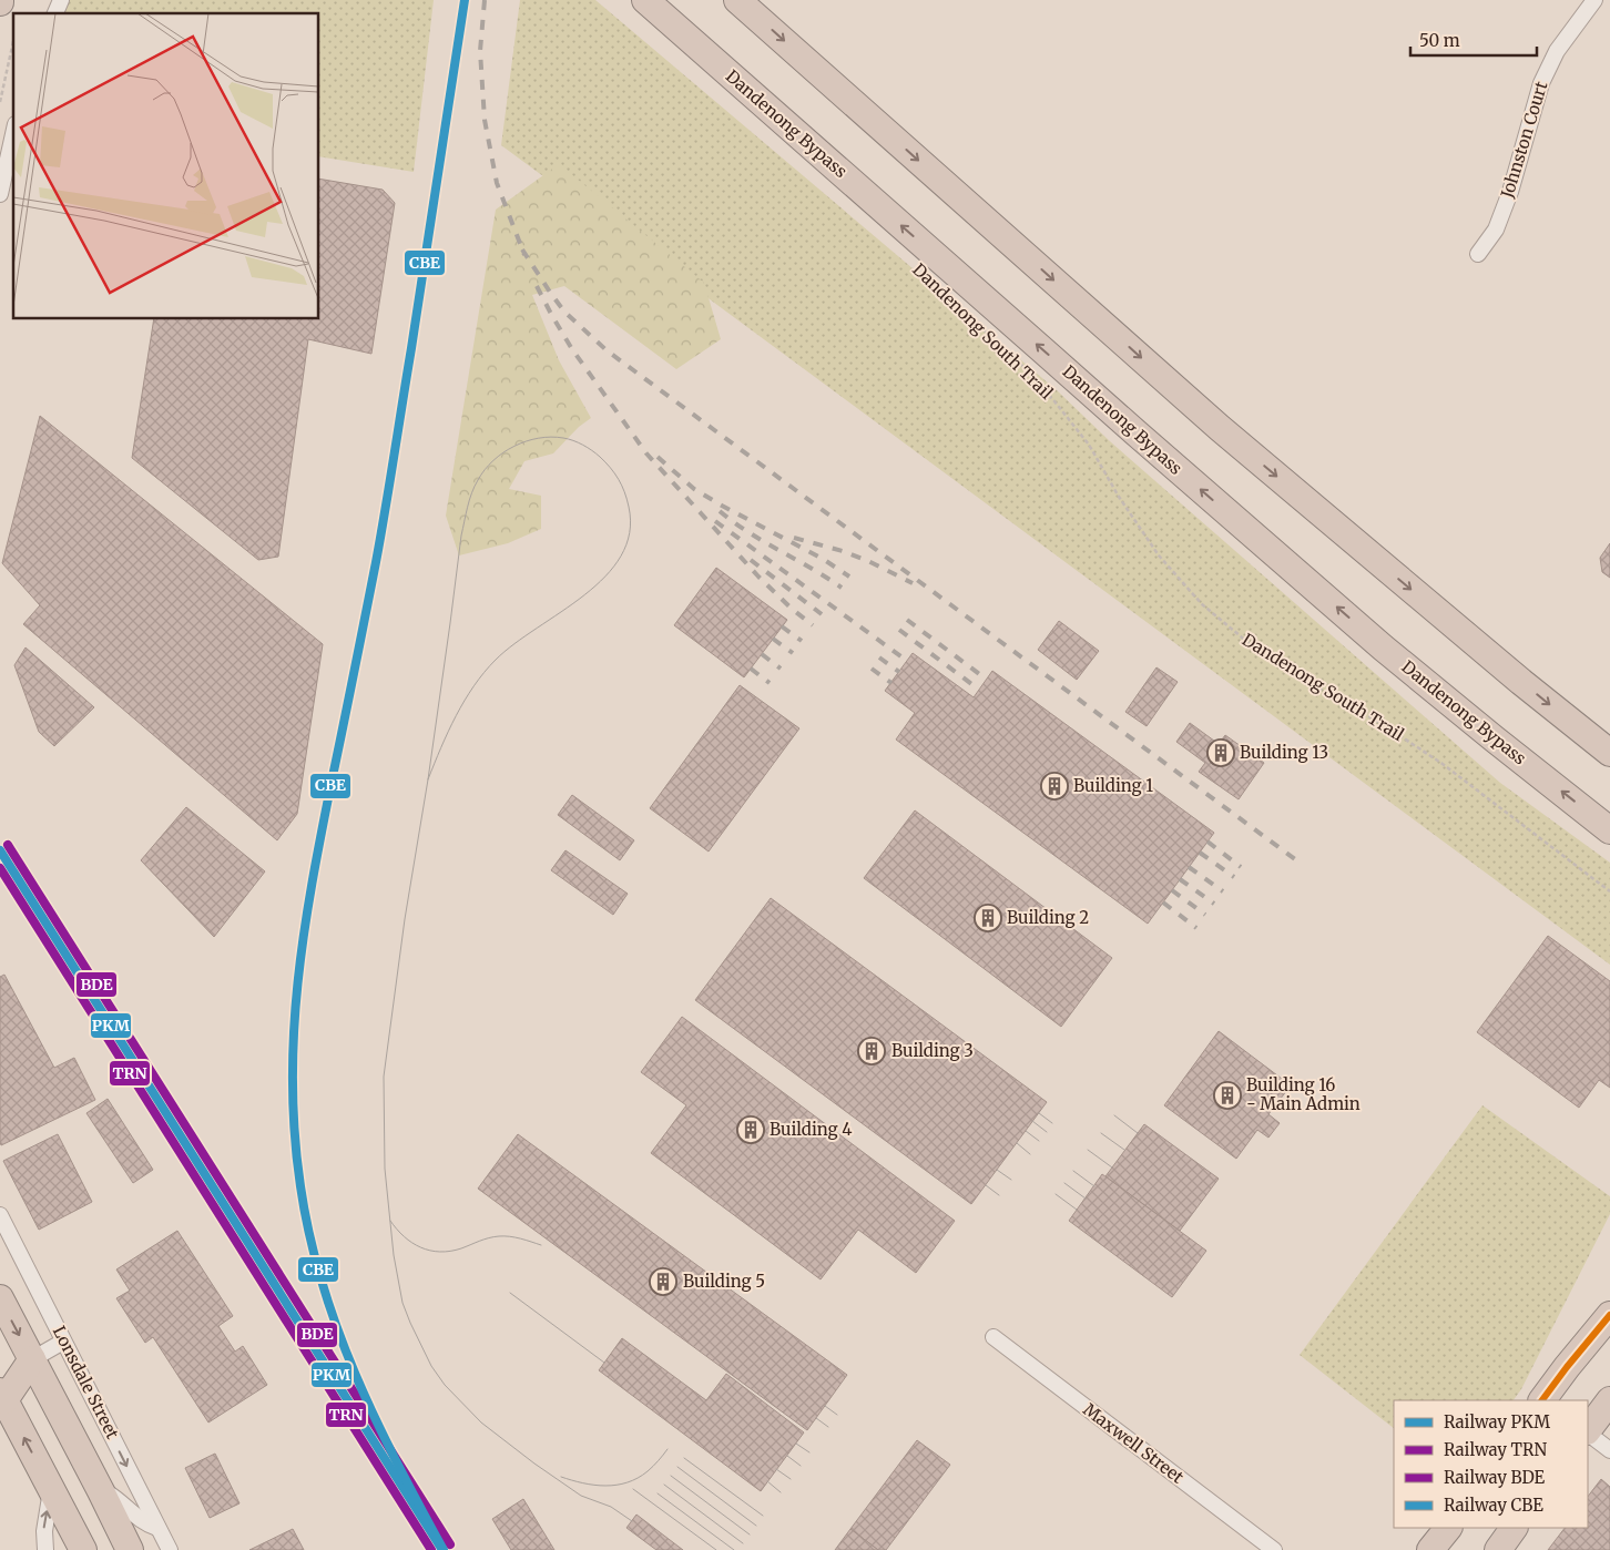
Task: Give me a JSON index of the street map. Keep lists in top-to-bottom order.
{
  "streets": {
    "highway": ["Dandenong Bypass"],
    "street": ["Johnston Court", "Lonsdale Street", "Maxwell Street"],
    "path": ["Dandenong South Trail"]
  },
  "one_way": ["Lonsdale Street"],
  "places": {
    "building": [
      "Building 13",
      "Building 1",
      "Building 2",
      "Building 3",
      "Building 16 - Main Admin",
      "Building 4",
      "Building 5"
    ]
  },
  "lines": [
    "rail line CBE",
    "rail line BDE",
    "rail line PKM",
    "rail line TRN"
  ],
  "legend": [
    "Railway PKM",
    "Railway TRN",
    "Railway BDE",
    "Railway CBE"
  ],
  "scale_bar": "50 m"
}
